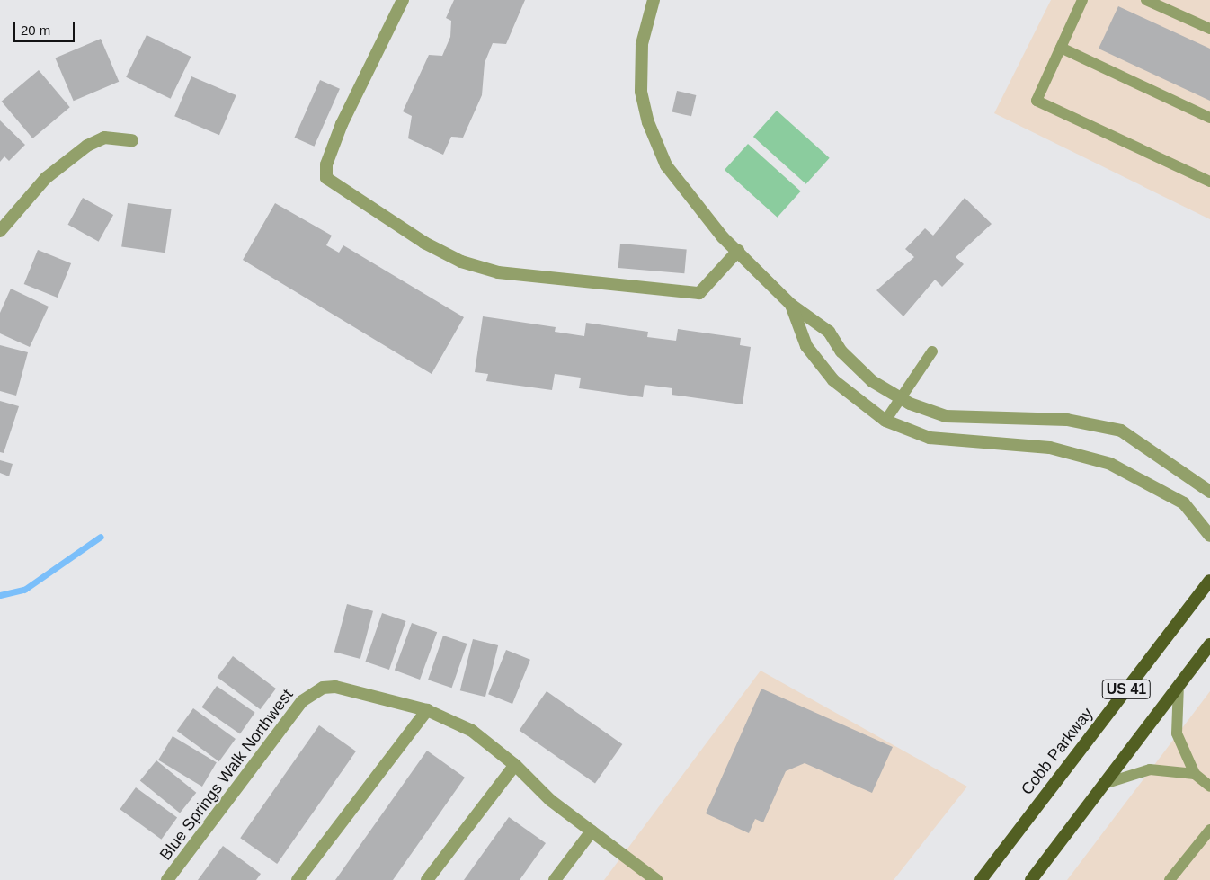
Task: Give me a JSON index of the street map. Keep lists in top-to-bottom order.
{
  "streets": {
    "main road": ["US 41", "Cobb Parkway"],
    "street": ["Blue Springs Walk Northwest"]
  },
  "scale_bar": "20 m"
}
